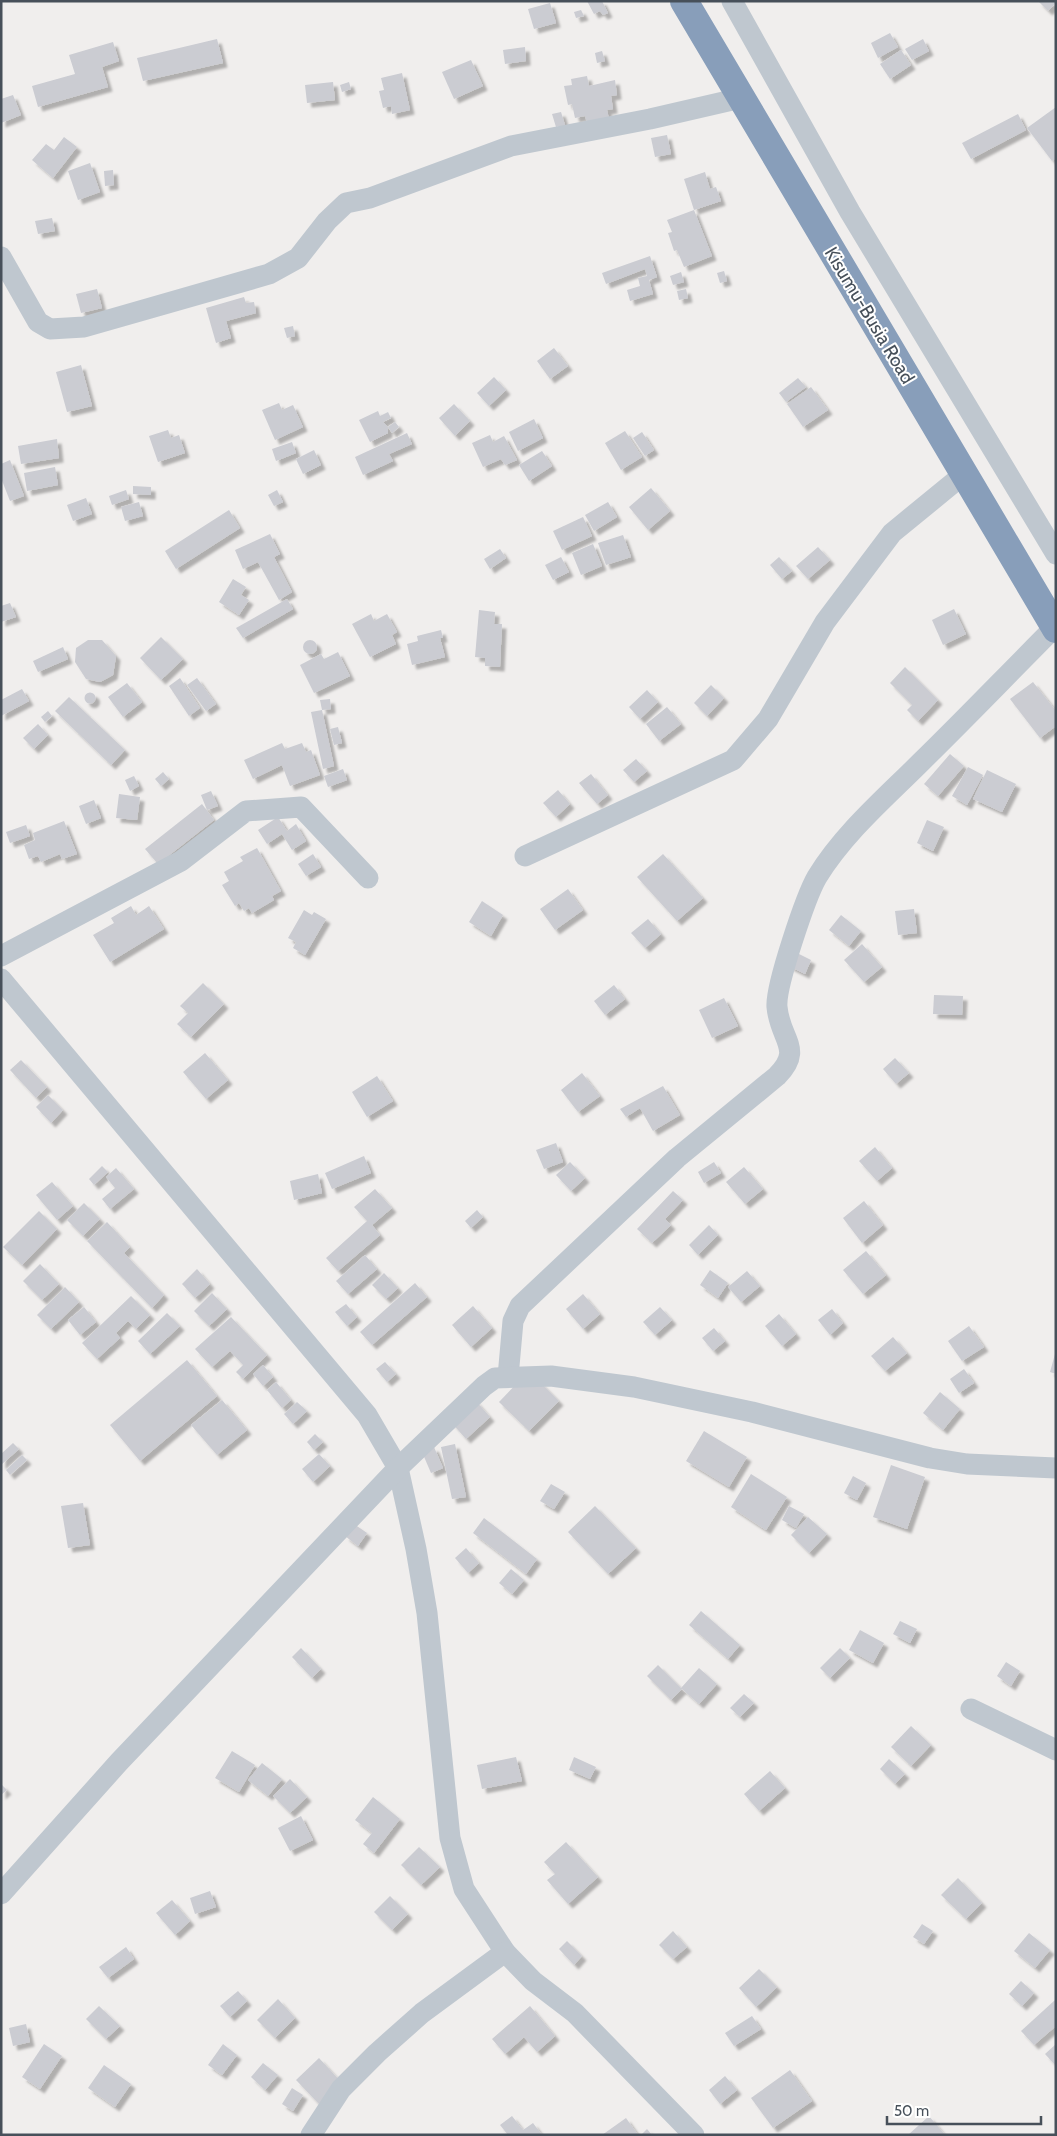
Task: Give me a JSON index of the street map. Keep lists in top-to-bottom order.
{
  "streets": {
    "highway": ["Kisumu-Busia Road"]
  },
  "scale_bar": "50 m"
}
